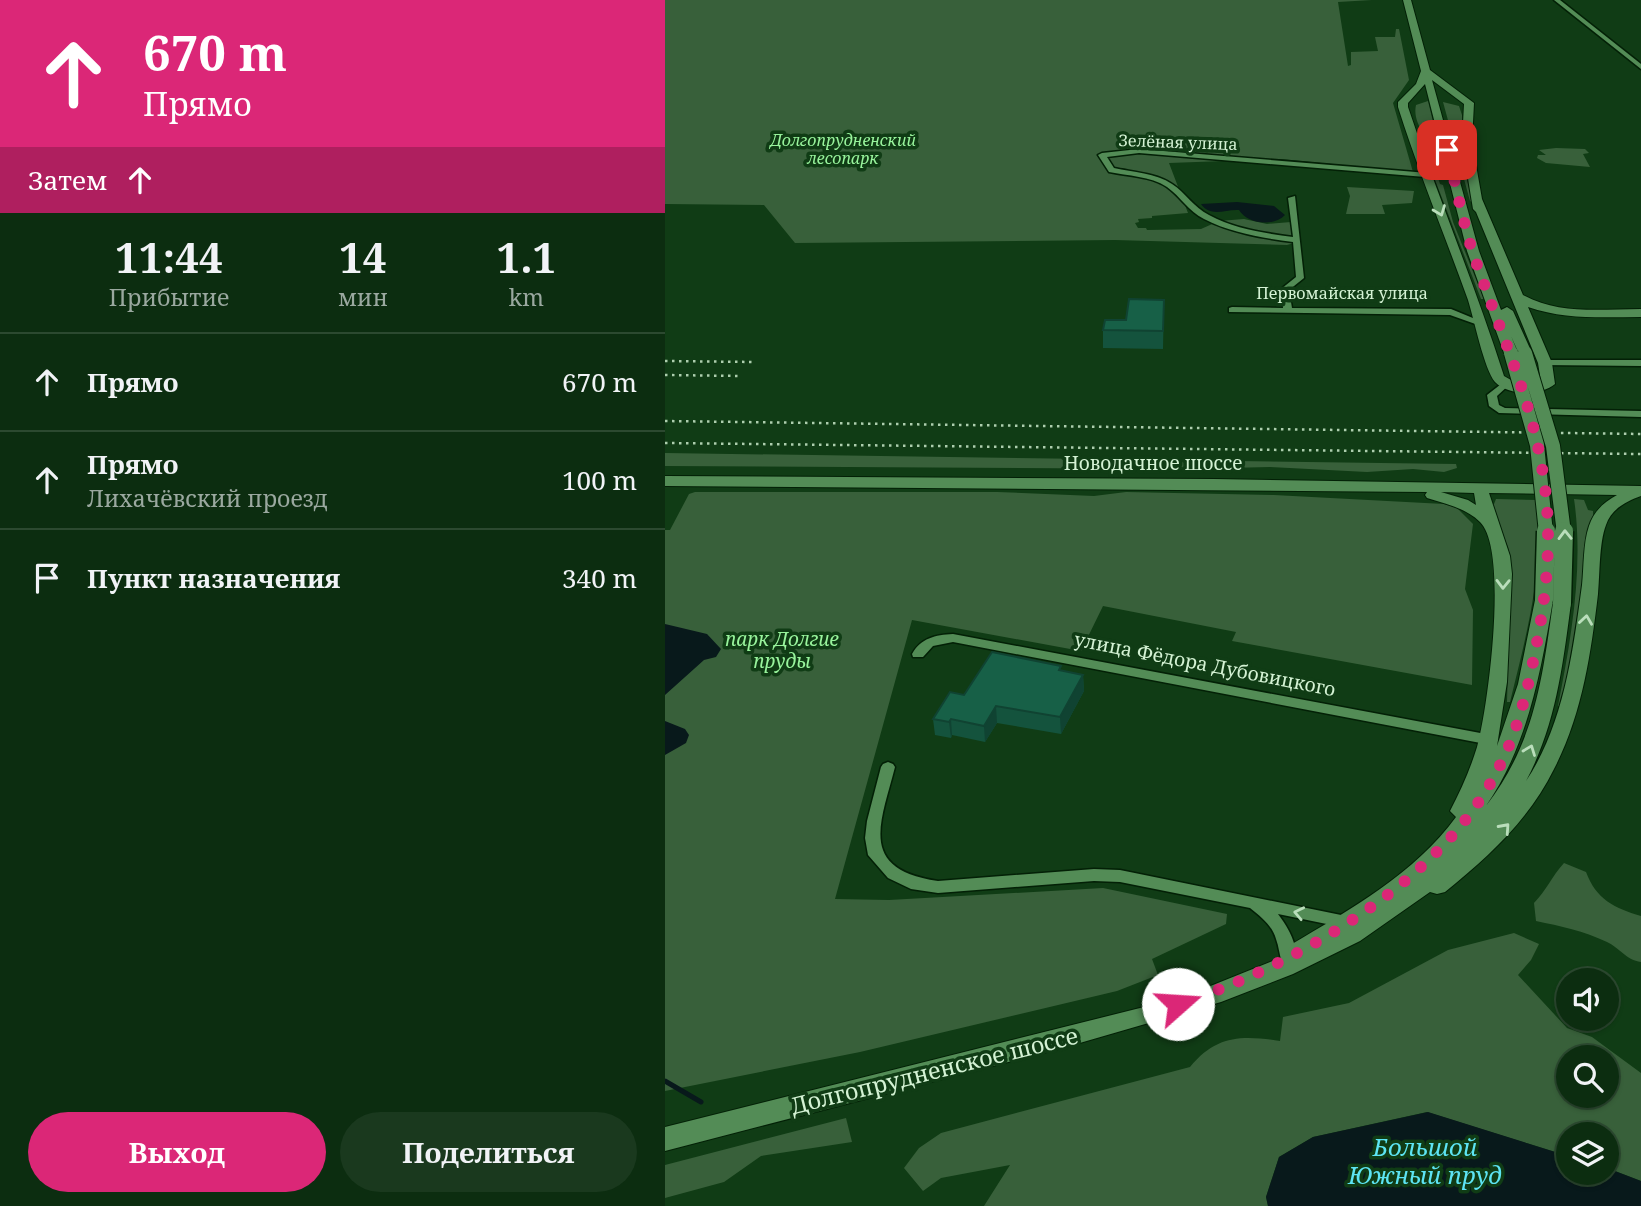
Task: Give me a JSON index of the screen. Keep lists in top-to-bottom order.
{
  "streets": {
    "main road": ["Новодачное шоссе", "Долгопрудненское шоссе"],
    "street": ["Зелёная улица", "Первомайская улица", "улица Фёдора Дубовицкого"]
  },
  "water": ["Большой Южный пруд"],
  "parks": ["Долгопрудненский лесопарк", "парк Долгие пруды"],
  "page": {
    "turn": ["670 m", "Прямо"],
    "then": "Затем",
    "eta": [
      "11:44",
      "Прибытие",
      "14",
      "мин",
      "1.1",
      "km"
    ],
    "list": [
      {
        "name": "Прямо",
        "value": "670 m"
      },
      {
        "name": "Прямо",
        "note": "Лихачёвский проезд",
        "value": "100 m"
      },
      {
        "name": "Пункт назначения",
        "value": "340 m"
      }
    ],
    "buttons": ["Выход", "Поделиться"]
  }
}
